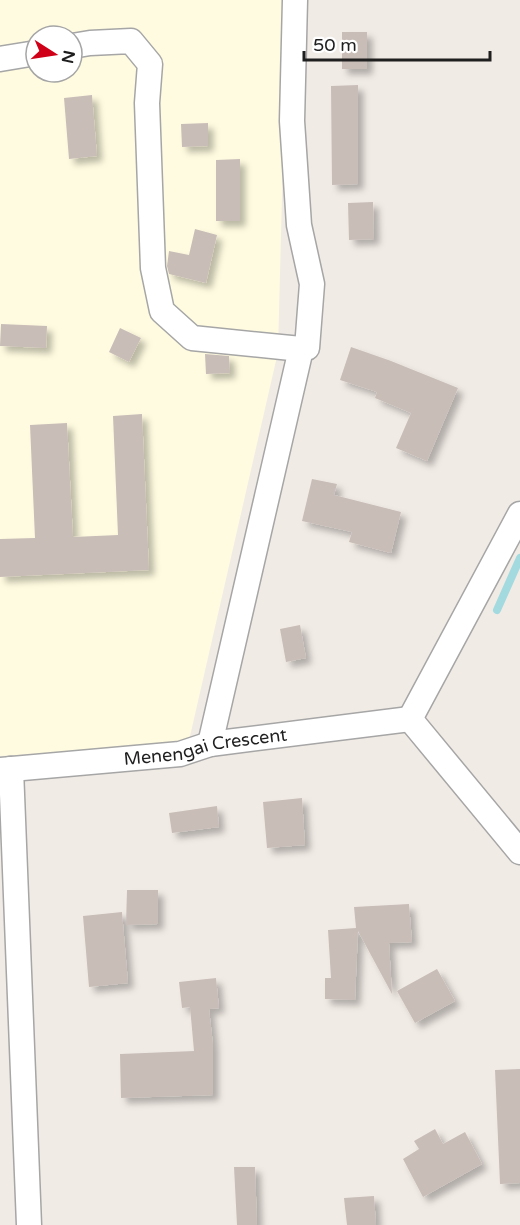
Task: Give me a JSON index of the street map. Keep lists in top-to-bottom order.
{
  "streets": {
    "street": ["Menengai Crescent"]
  },
  "scale_bar": "50 m",
  "north": "right"
}
